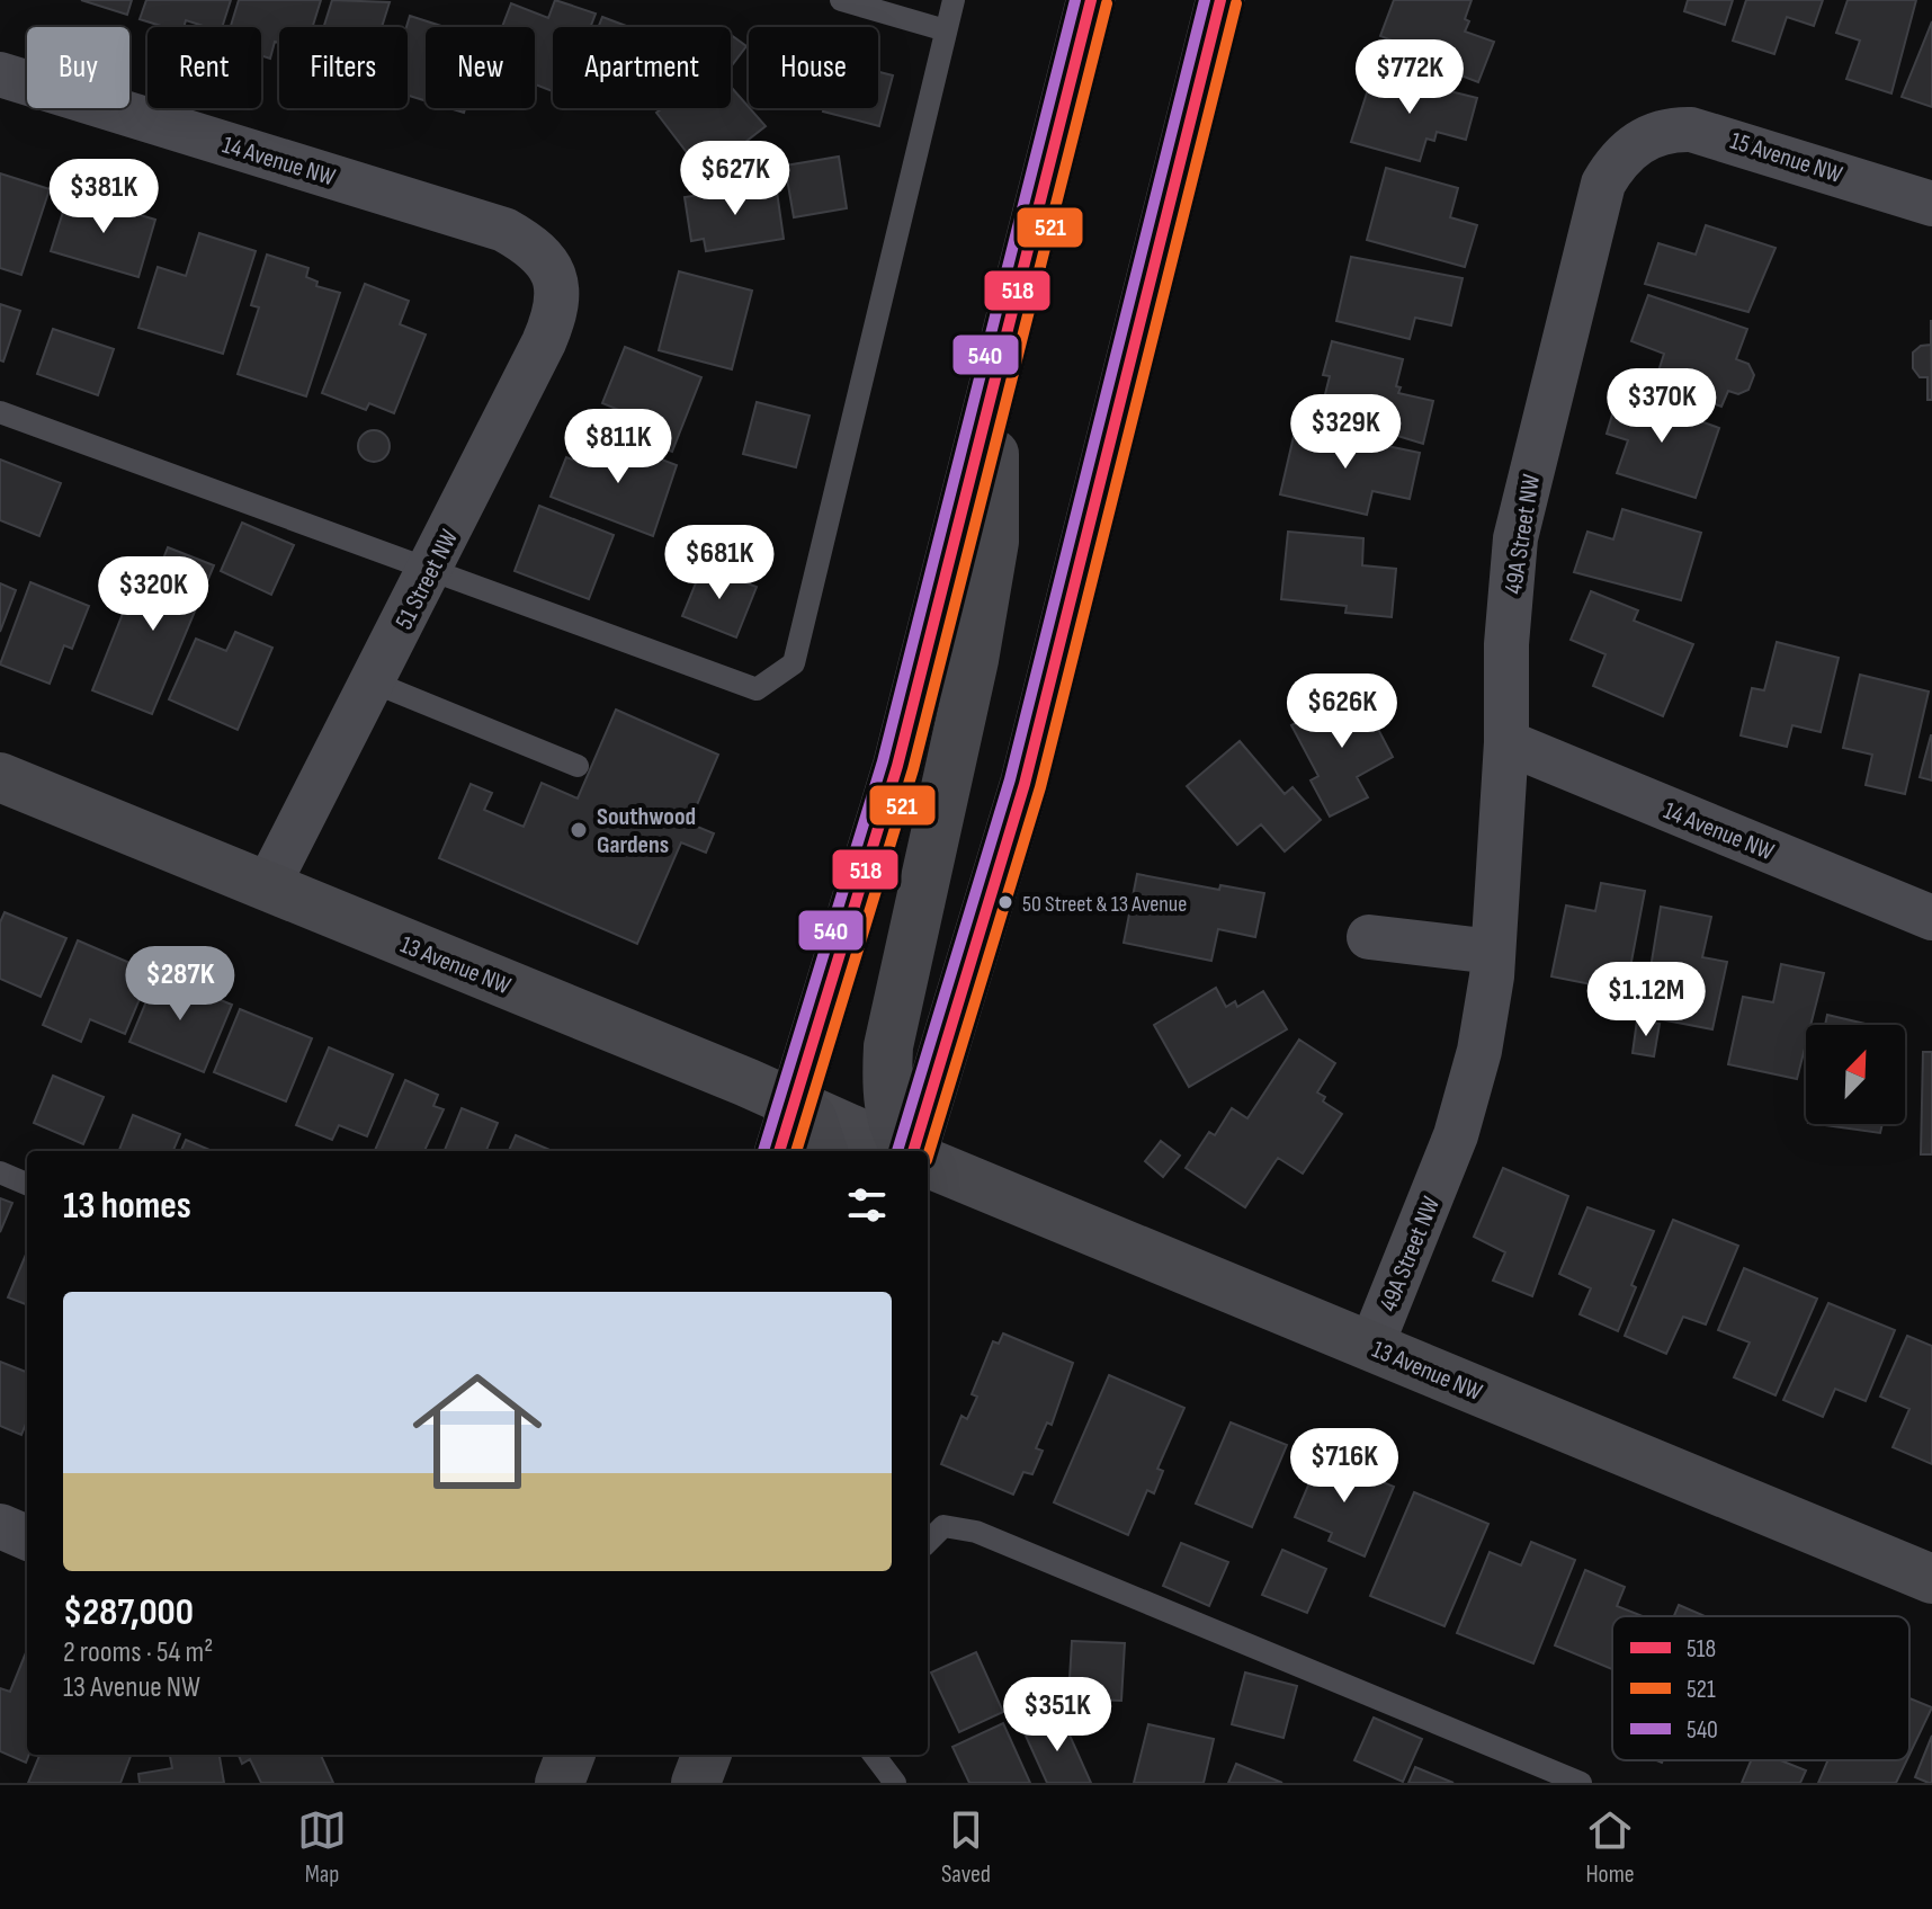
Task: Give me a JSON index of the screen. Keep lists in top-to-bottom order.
{
  "streets": {
    "street": [
      "15 Avenue NW",
      "14 Avenue NW",
      "49A Street NW",
      "51 Street NW",
      "13 Avenue NW"
    ]
  },
  "crossings": [
    ["15 Avenue NW", "49A Street NW"],
    ["14 Avenue NW", "49A Street NW"],
    ["14 Avenue NW", "51 Street NW"],
    ["49A Street NW", "13 Avenue NW"],
    ["51 Street NW", "13 Avenue NW"]
  ],
  "places": ["Southwood Gardens", "50 Street & 13 Avenue"],
  "lines": ["transit line 518", "transit line 540", "transit line 521"],
  "legend": ["518", "521", "540"],
  "north": "top right",
  "page": {
    "chip": [
      "Buy",
      "Rent",
      "Filters",
      "New",
      "Apartment",
      "House"
    ],
    "price": [
      "$772K",
      "$627K",
      "$381K",
      "$370K",
      "$329K",
      "$811K",
      "$681K",
      "$320K",
      "$626K",
      "$287K",
      "$1.12M",
      "$716K",
      "$351K"
    ],
    "heading": "13 homes",
    "list": [
      {
        "name": "$287,000",
        "note": "2 rooms · 54 m² · 13 Avenue NW"
      }
    ],
    "tabs": ["Map", "Saved", "Home"]
  }
}
